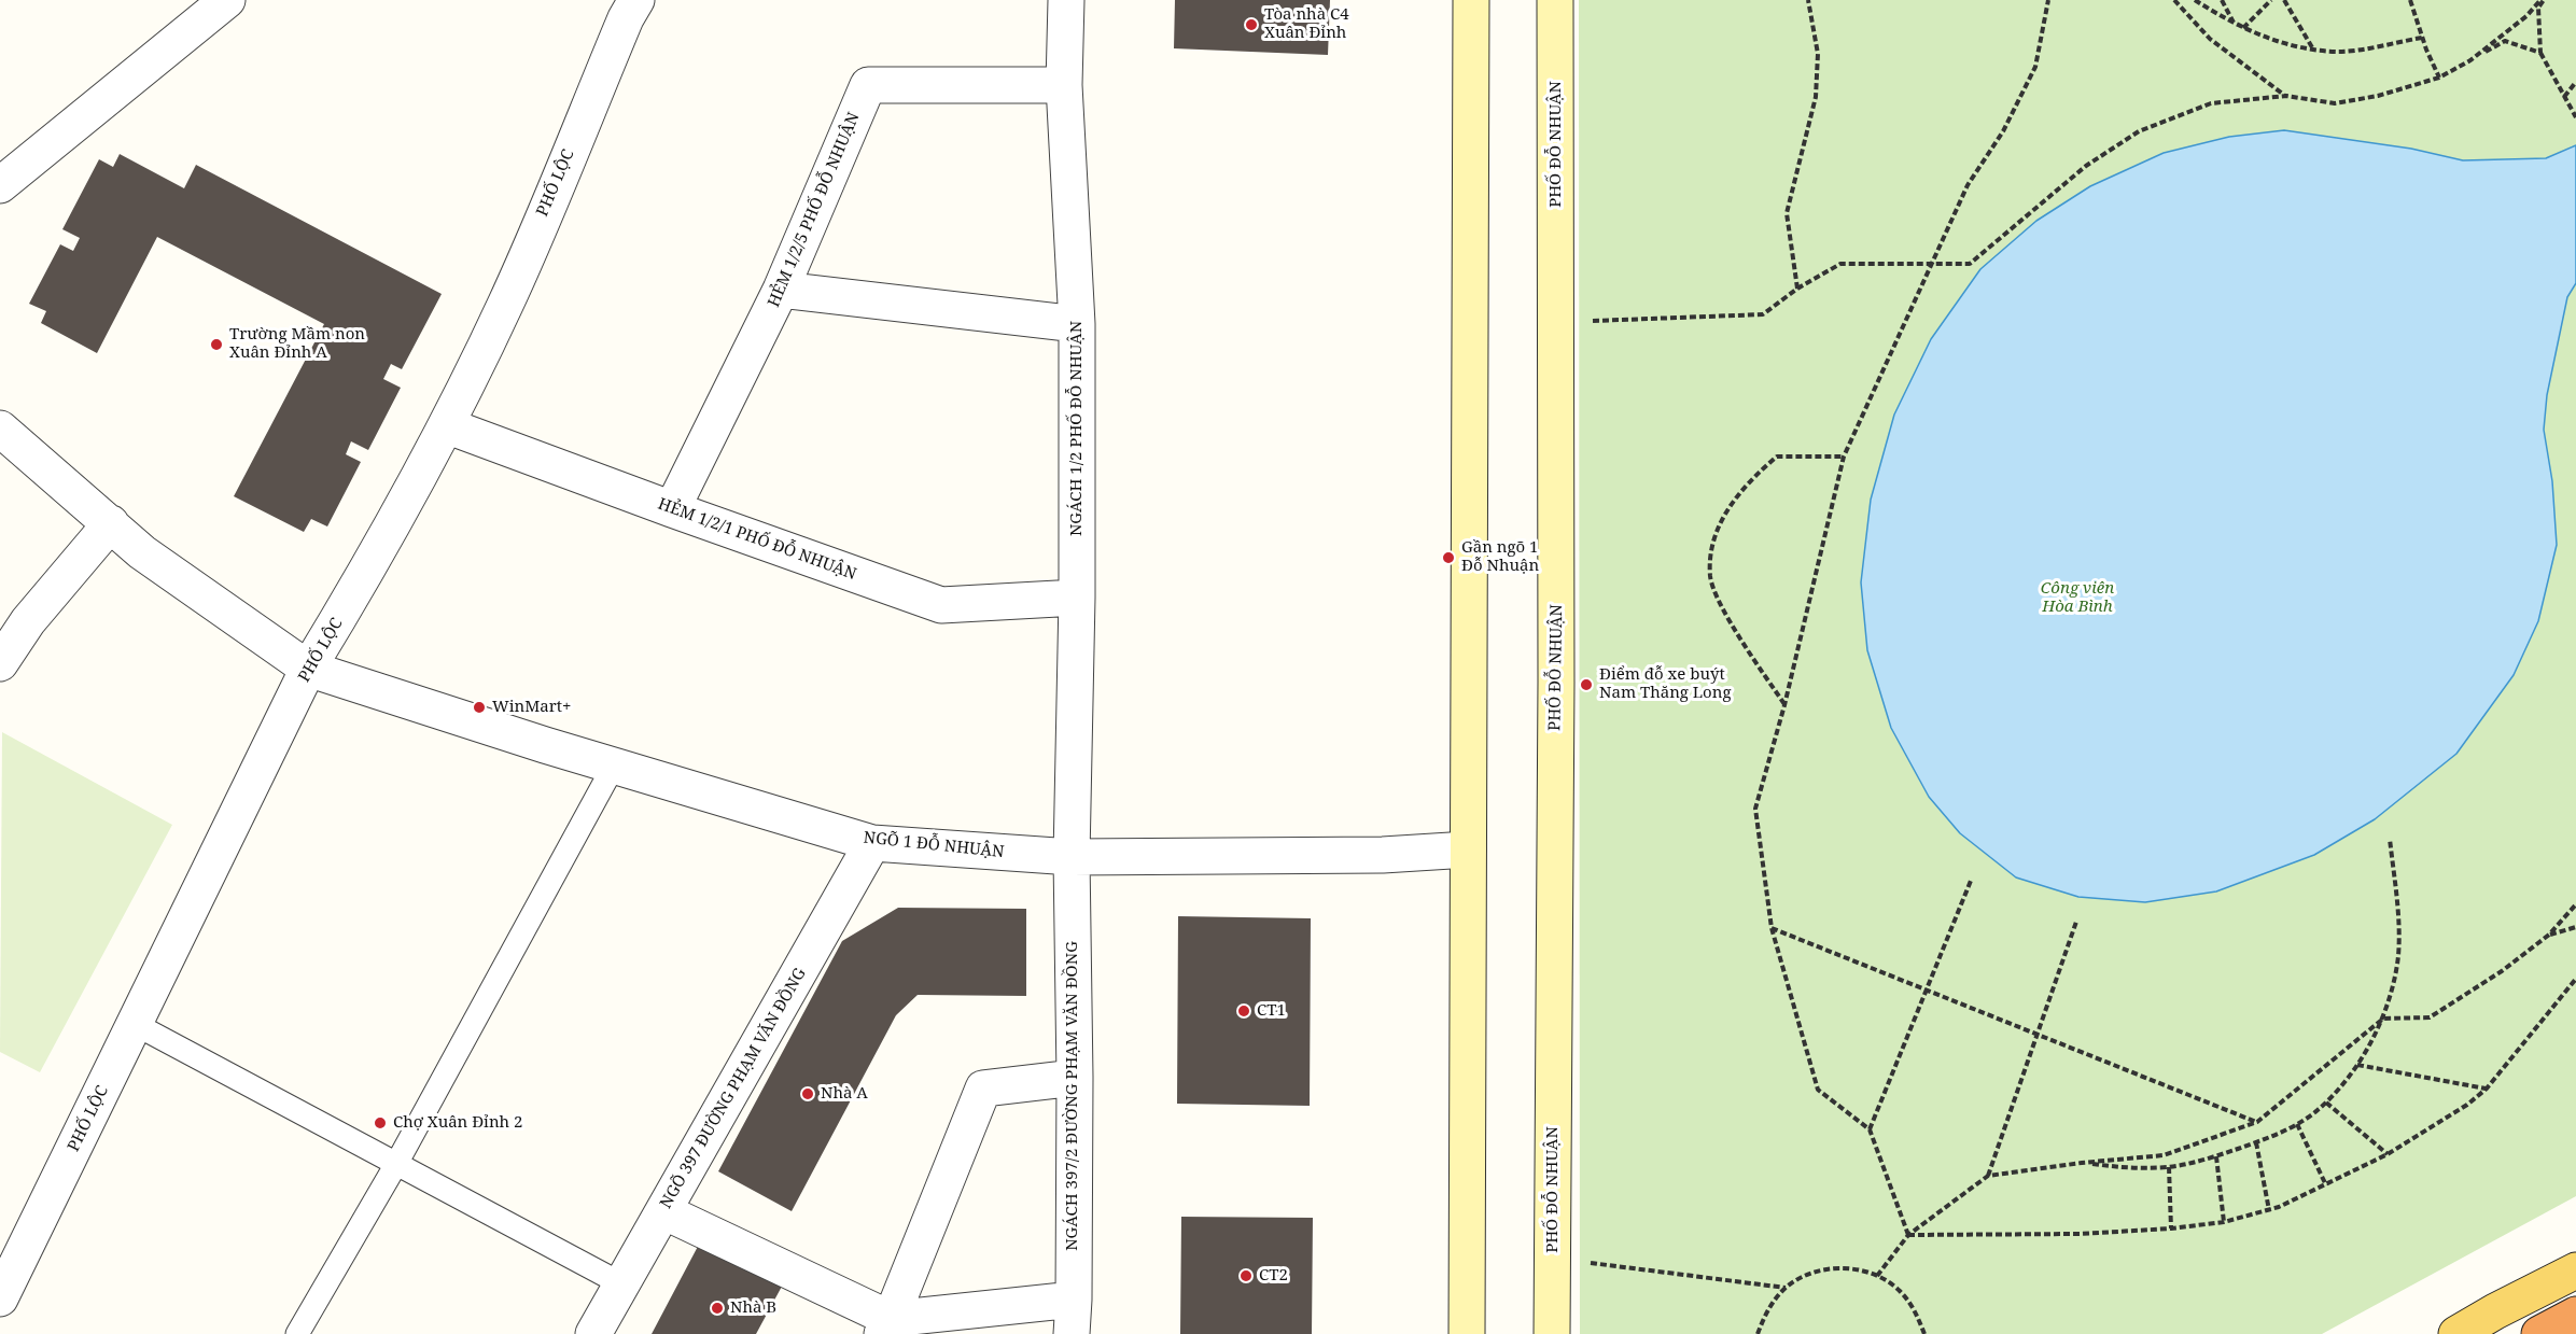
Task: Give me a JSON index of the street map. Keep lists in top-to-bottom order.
{
  "streets": {
    "street": [
      "PHỐ ĐỖ NHUẬN",
      "PHỐ LỘC",
      "HẺM 1/2/5 PHỐ ĐỖ NHUẬN",
      "NGÁCH 1/2 PHỐ ĐỖ NHUẬN",
      "HẺM 1/2/1 PHỐ ĐỖ NHUẬN",
      "NGÕ 1 ĐỖ NHUẬN",
      "NGÕ 397 ĐƯỜNG PHẠM VĂN ĐỒNG",
      "NGÁCH 397/2 ĐƯỜNG PHẠM VĂN ĐỒNG"
    ]
  },
  "crossings": [
    ["PHỐ LỘC", "HẺM 1/2/1 PHỐ ĐỖ NHUẬN"],
    ["PHỐ LỘC", "NGÕ 1 ĐỖ NHUẬN"],
    ["HẺM 1/2/5 PHỐ ĐỖ NHUẬN", "NGÁCH 1/2 PHỐ ĐỖ NHUẬN"],
    ["HẺM 1/2/5 PHỐ ĐỖ NHUẬN", "HẺM 1/2/1 PHỐ ĐỖ NHUẬN"],
    ["NGÁCH 1/2 PHỐ ĐỖ NHUẬN", "HẺM 1/2/1 PHỐ ĐỖ NHUẬN"],
    ["NGÁCH 1/2 PHỐ ĐỖ NHUẬN", "NGÕ 1 ĐỖ NHUẬN"],
    ["NGÁCH 1/2 PHỐ ĐỖ NHUẬN", "NGÁCH 397/2 ĐƯỜNG PHẠM VĂN ĐỒNG"],
    ["NGÕ 1 ĐỖ NHUẬN", "NGÕ 397 ĐƯỜNG PHẠM VĂN ĐỒNG"],
    ["NGÕ 1 ĐỖ NHUẬN", "NGÁCH 397/2 ĐƯỜNG PHẠM VĂN ĐỒNG"]
  ],
  "parks": ["Công viên Hòa Bình"],
  "places": [
    "Tòa nhà C4 Xuân Đỉnh",
    "Trường Mầm non Xuân Đỉnh A",
    "Gần ngõ 1 Đỗ Nhuận",
    "Điểm đỗ xe buýt Nam Thăng Long",
    "WinMart+",
    "CT1",
    "Nhà A",
    "Chợ Xuân Đỉnh 2",
    "CT2",
    "Nhà B"
  ]
}
